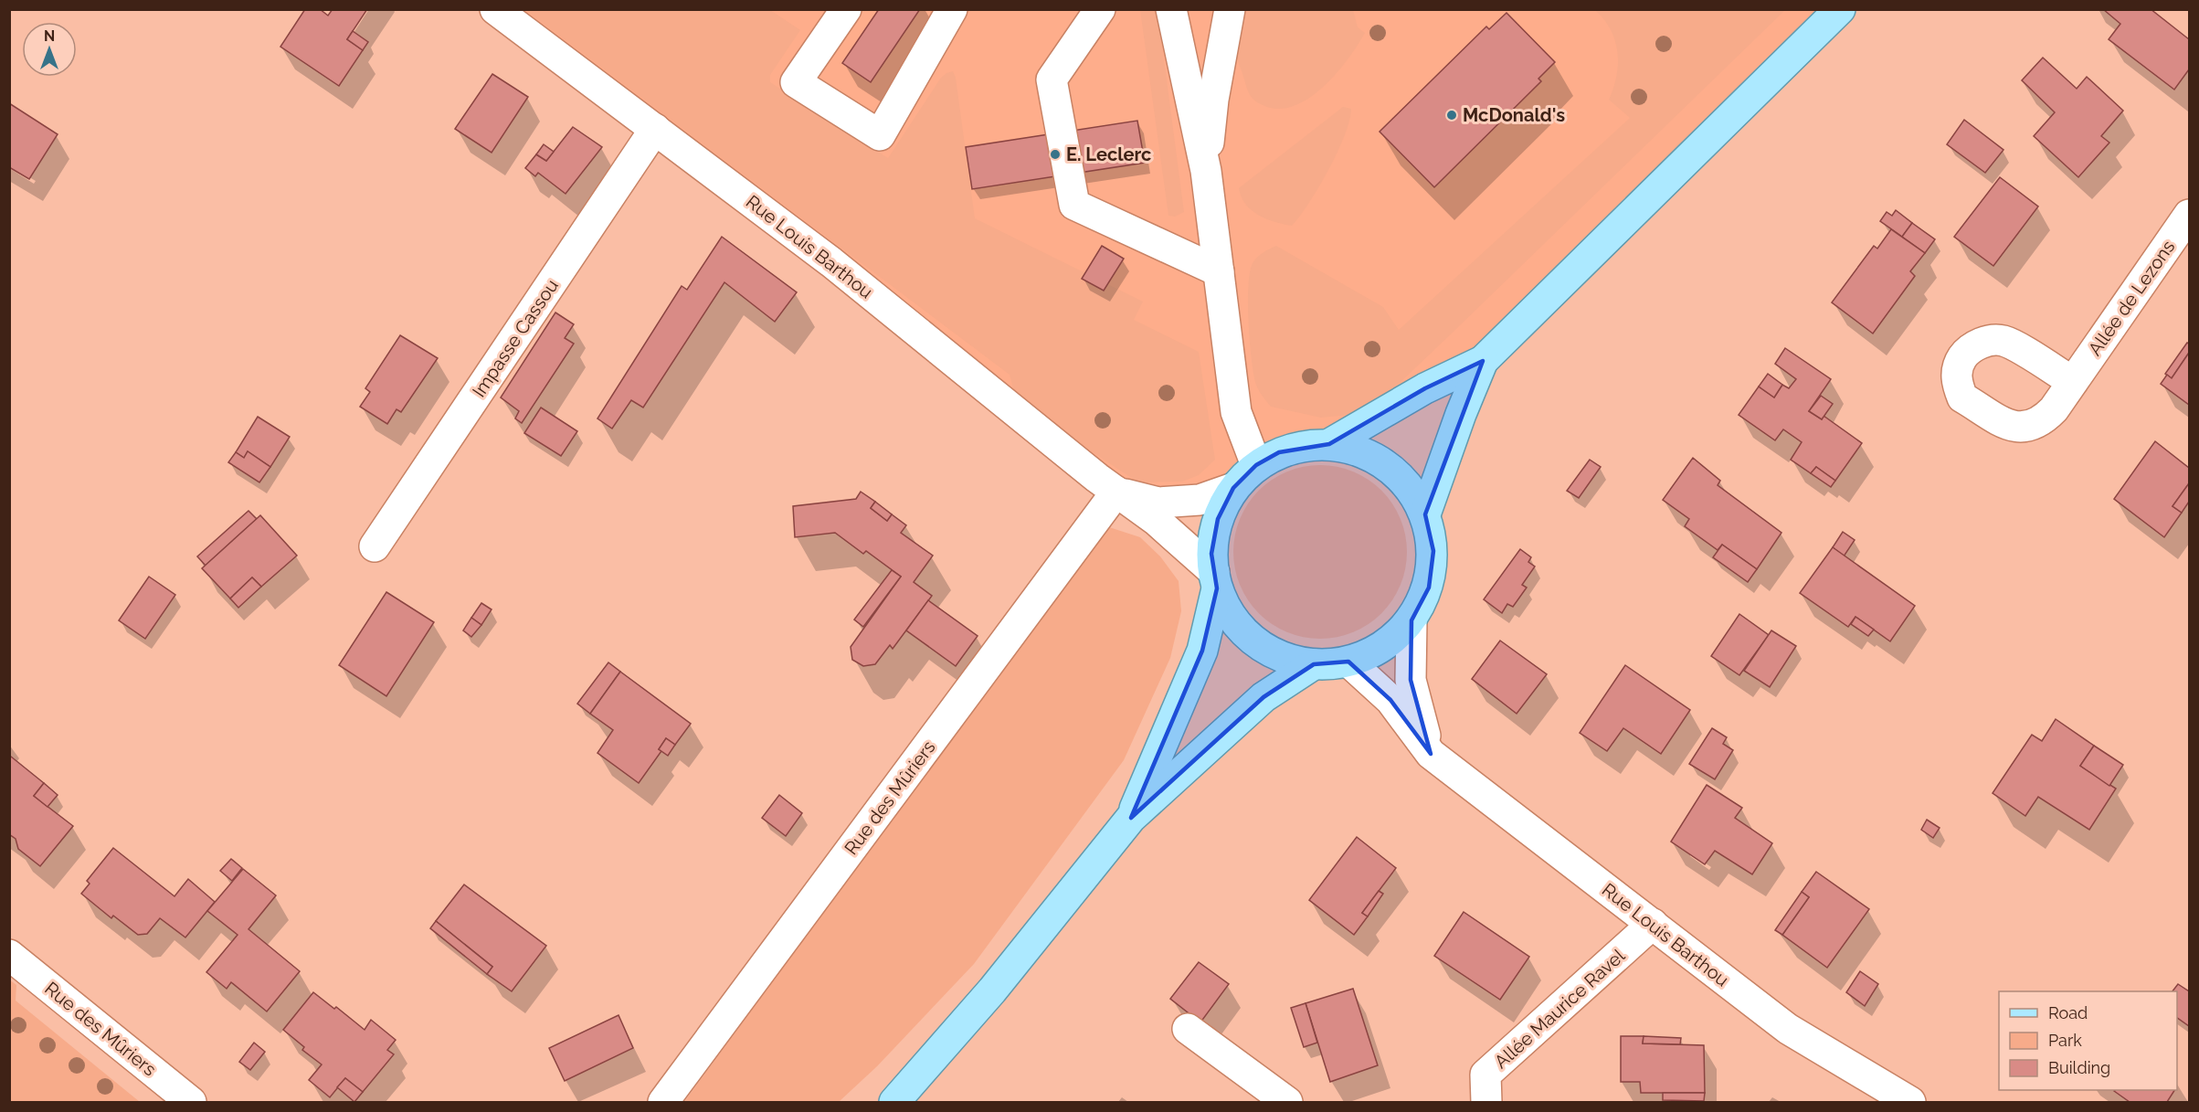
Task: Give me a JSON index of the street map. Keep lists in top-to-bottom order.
{
  "streets": {
    "street": [
      "Rue Louis Barthou",
      "Allée de Lezons",
      "Impasse Cassou",
      "Rue des Mûriers",
      "Allée Maurice Ravel"
    ]
  },
  "crossings": [
    ["Rue Louis Barthou", "Impasse Cassou"],
    ["Rue Louis Barthou", "Rue des Mûriers"],
    ["Rue Louis Barthou", "Allée Maurice Ravel"]
  ],
  "places": ["McDonald's", "E. Leclerc"],
  "legend": ["Road", "Park", "Building"],
  "north": "top"
}
